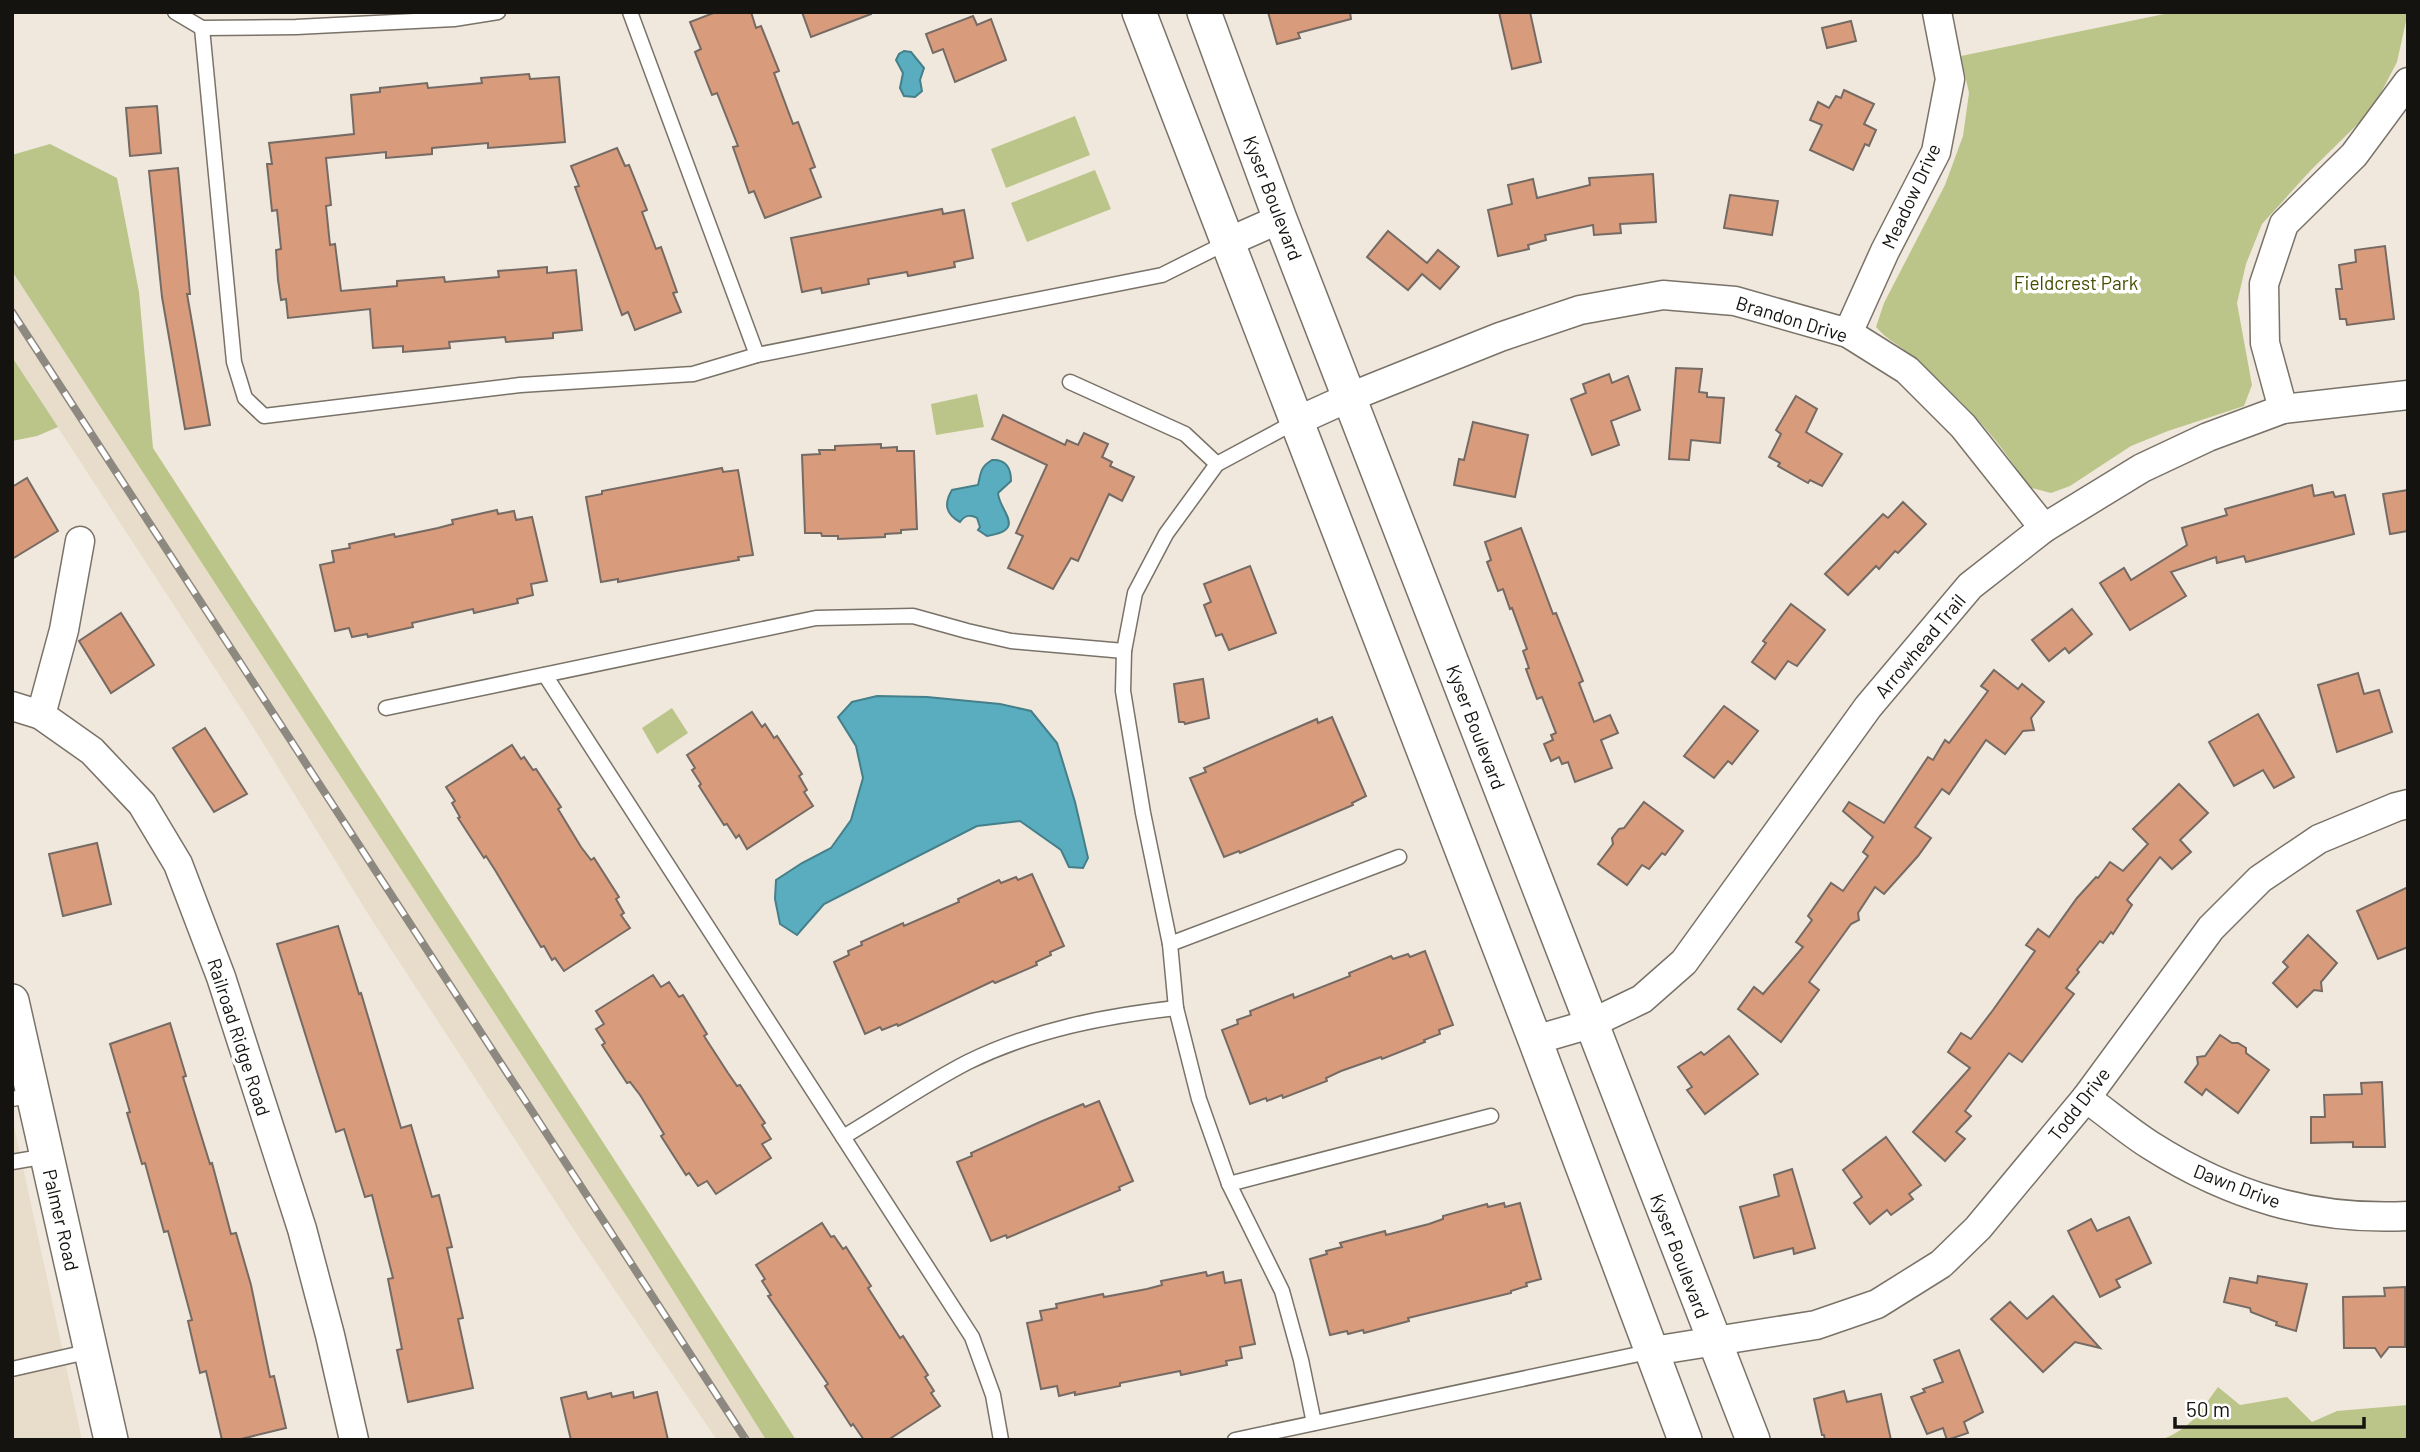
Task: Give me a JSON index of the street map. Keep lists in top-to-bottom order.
{
  "streets": {
    "street": [
      "Meadow Drive",
      "Kyser Boulevard",
      "Brandon Drive",
      "Arrowhead Trail",
      "Railroad Ridge Road",
      "Todd Drive",
      "Dawn Drive",
      "Palmer Road"
    ]
  },
  "crossings": [
    ["Meadow Drive", "Brandon Drive"],
    ["Kyser Boulevard", "Brandon Drive"],
    ["Kyser Boulevard", "Arrowhead Trail"],
    ["Kyser Boulevard", "Todd Drive"],
    ["Brandon Drive", "Arrowhead Trail"],
    ["Todd Drive", "Dawn Drive"]
  ],
  "parks": ["Fieldcrest Park"],
  "scale_bar": "50 m"
}
